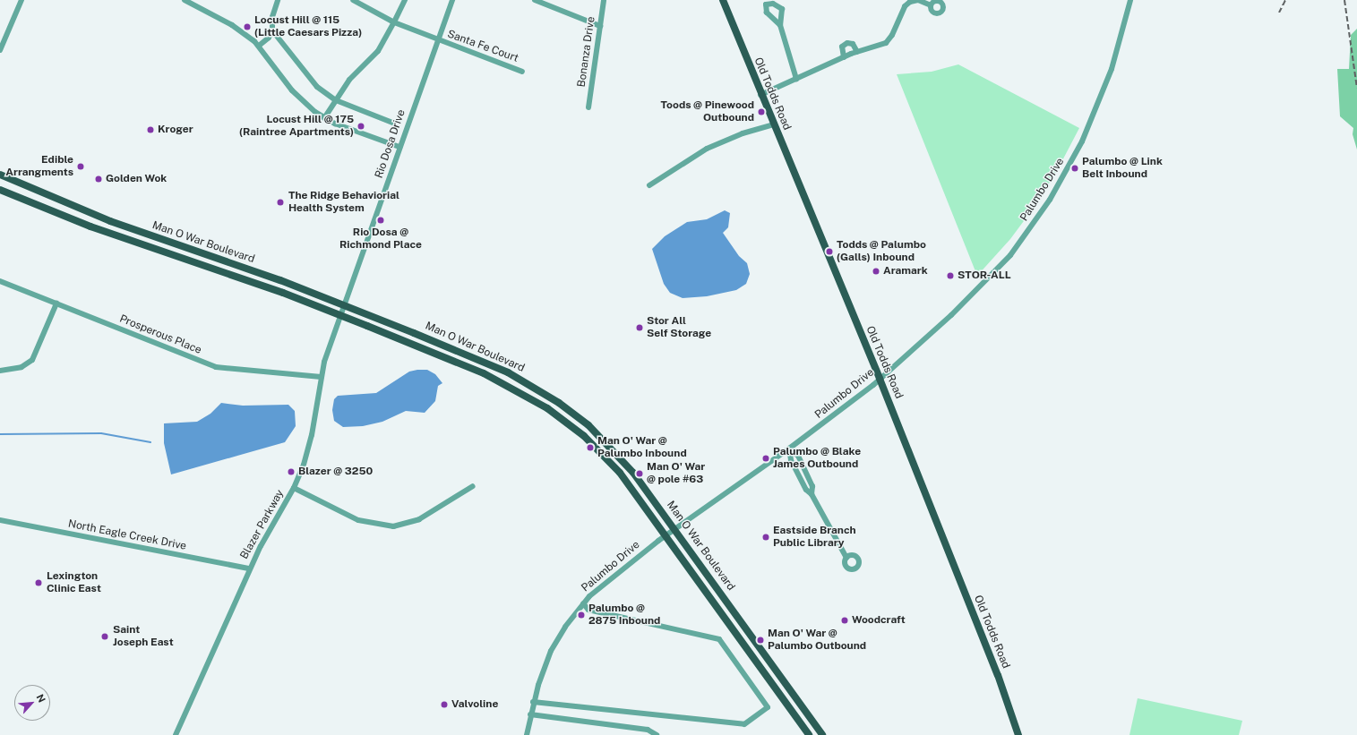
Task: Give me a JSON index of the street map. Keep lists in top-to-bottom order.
{
  "streets": {
    "main road": ["Old Todds Road", "Man O War Boulevard"],
    "street": [
      "Santa Fe Court",
      "Bonanza Drive",
      "Rio Dosa Drive",
      "Palumbo Drive",
      "Prosperous Place",
      "Blazer Parkway",
      "North Eagle Creek Drive"
    ]
  },
  "crossings": [
    ["Santa Fe Court", "Rio Dosa Drive"],
    ["Old Todds Road", "Palumbo Drive"],
    ["Rio Dosa Drive", "Man O War Boulevard"],
    ["Rio Dosa Drive", "Blazer Parkway"],
    ["Palumbo Drive", "Man O War Boulevard"],
    ["Man O War Boulevard", "Blazer Parkway"],
    ["Prosperous Place", "Blazer Parkway"],
    ["Blazer Parkway", "North Eagle Creek Drive"]
  ],
  "places": [
    "Locust Hill @ 115 (Little Caesars Pizza)",
    "Toods @ Pinewood Outbound",
    "Locust Hill @ 175 (Raintree Apartments)",
    "Kroger",
    "Edible Arrangments",
    "Palumbo @ Link Belt Inbound",
    "Golden Wok",
    "The Ridge Behaviorial Health System",
    "Rio Dosa @ Richmond Place",
    "Todds @ Palumbo (Galls) Inbound",
    "Aramark",
    "STOR-ALL",
    "Stor All Self Storage",
    "Man O' War @ Palumbo Inbound",
    "Palumbo @ Blake James Outbound",
    "Blazer @ 3250",
    "Man O' War @ pole #63",
    "Eastside Branch Public Library",
    "Lexington Clinic East",
    "Palumbo @ 2875 Inbound",
    "Woodcraft",
    "Saint Joseph East",
    "Man O' War @ Palumbo Outbound",
    "Valvoline"
  ],
  "north": "top right"
}
